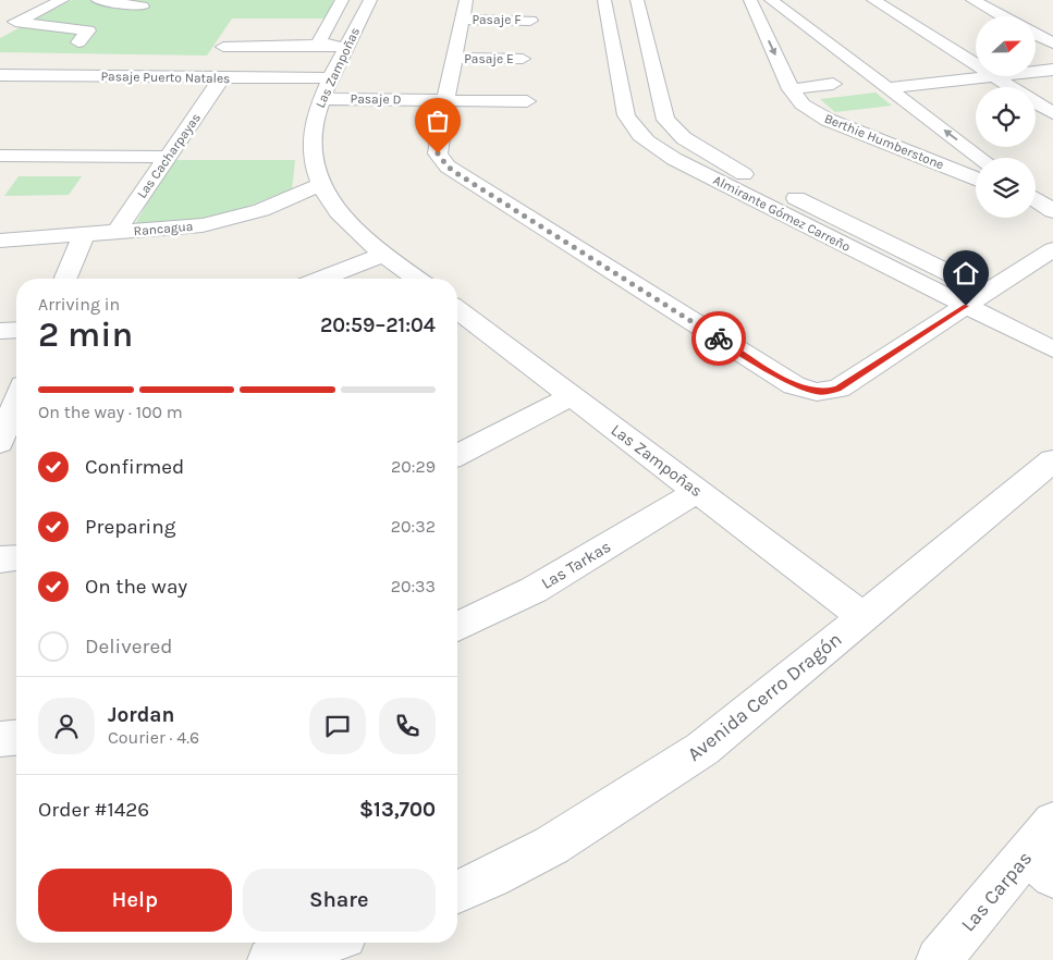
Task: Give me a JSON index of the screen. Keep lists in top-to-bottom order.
{
  "streets": {
    "street": [
      "Pasaje F",
      "Pasaje E",
      "Las Zampoñas",
      "Pasaje Puerto Natales",
      "Pasaje D",
      "Berthie Humberstone",
      "Las Cacharpayas",
      "Almirante Gómez Carreño",
      "Rancagua",
      "Las Tarkas",
      "Avenida Cerro Dragón",
      "Las Carpas"
    ]
  },
  "crossings": [
    ["Las Zampoñas", "Pasaje Puerto Natales"],
    ["Las Zampoñas", "Pasaje D"],
    ["Las Zampoñas", "Rancagua"],
    ["Las Zampoñas", "Las Tarkas"],
    ["Las Zampoñas", "Avenida Cerro Dragón"],
    ["Pasaje Puerto Natales", "Las Cacharpayas"],
    ["Las Cacharpayas", "Rancagua"]
  ],
  "north": "right",
  "page": {
    "heading": ["2 min", "Arriving in", "20:59–21:04"],
    "panel": [
      "Jordan",
      "Courier · 4.6",
      "Order #1426",
      "$13,700"
    ],
    "bar": "On the way · 100 m",
    "list": [
      ["Confirmed", "20:29"],
      ["Preparing", "20:32"],
      ["On the way", "20:33"],
      "Delivered"
    ],
    "buttons": ["Help", "Share"]
  }
}
